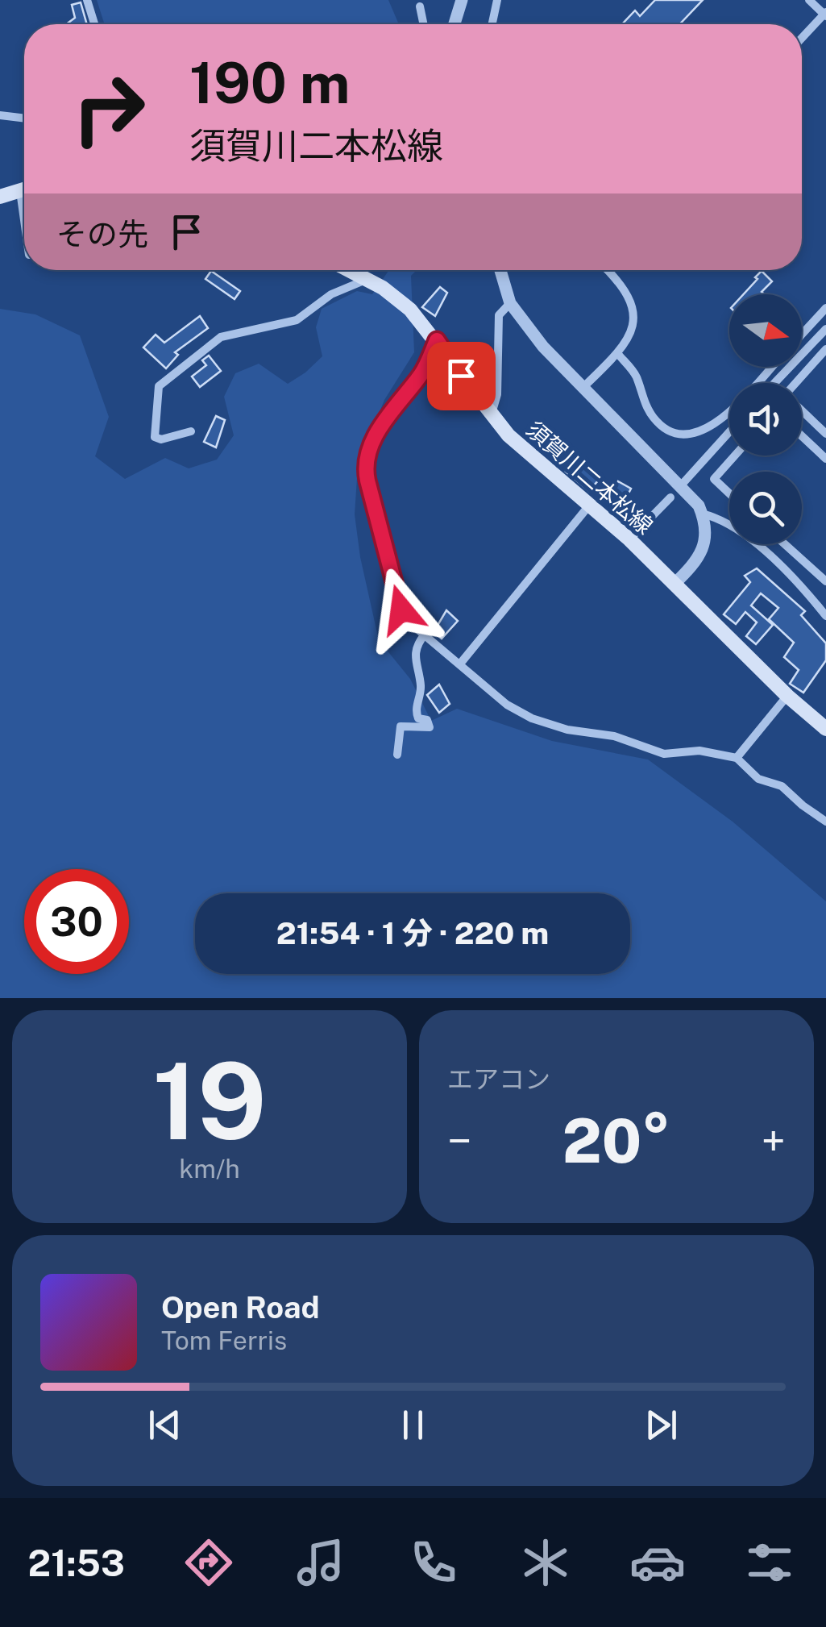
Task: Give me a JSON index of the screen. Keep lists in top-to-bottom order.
{
  "streets": {
    "main road": ["須賀川二本松線"]
  },
  "north": "right",
  "page": {
    "turn": ["190 m", "須賀川二本松線"],
    "then": "その先",
    "limit": "30",
    "trip": "21:54 · 1 分 · 220 m",
    "tile": [
      ["19", "km/h"],
      "エアコン"
    ],
    "heat": ["−", "20°", "+"],
    "song": ["Open Road", "Tom Ferris"],
    "tabs": "21:53"
  }
}
